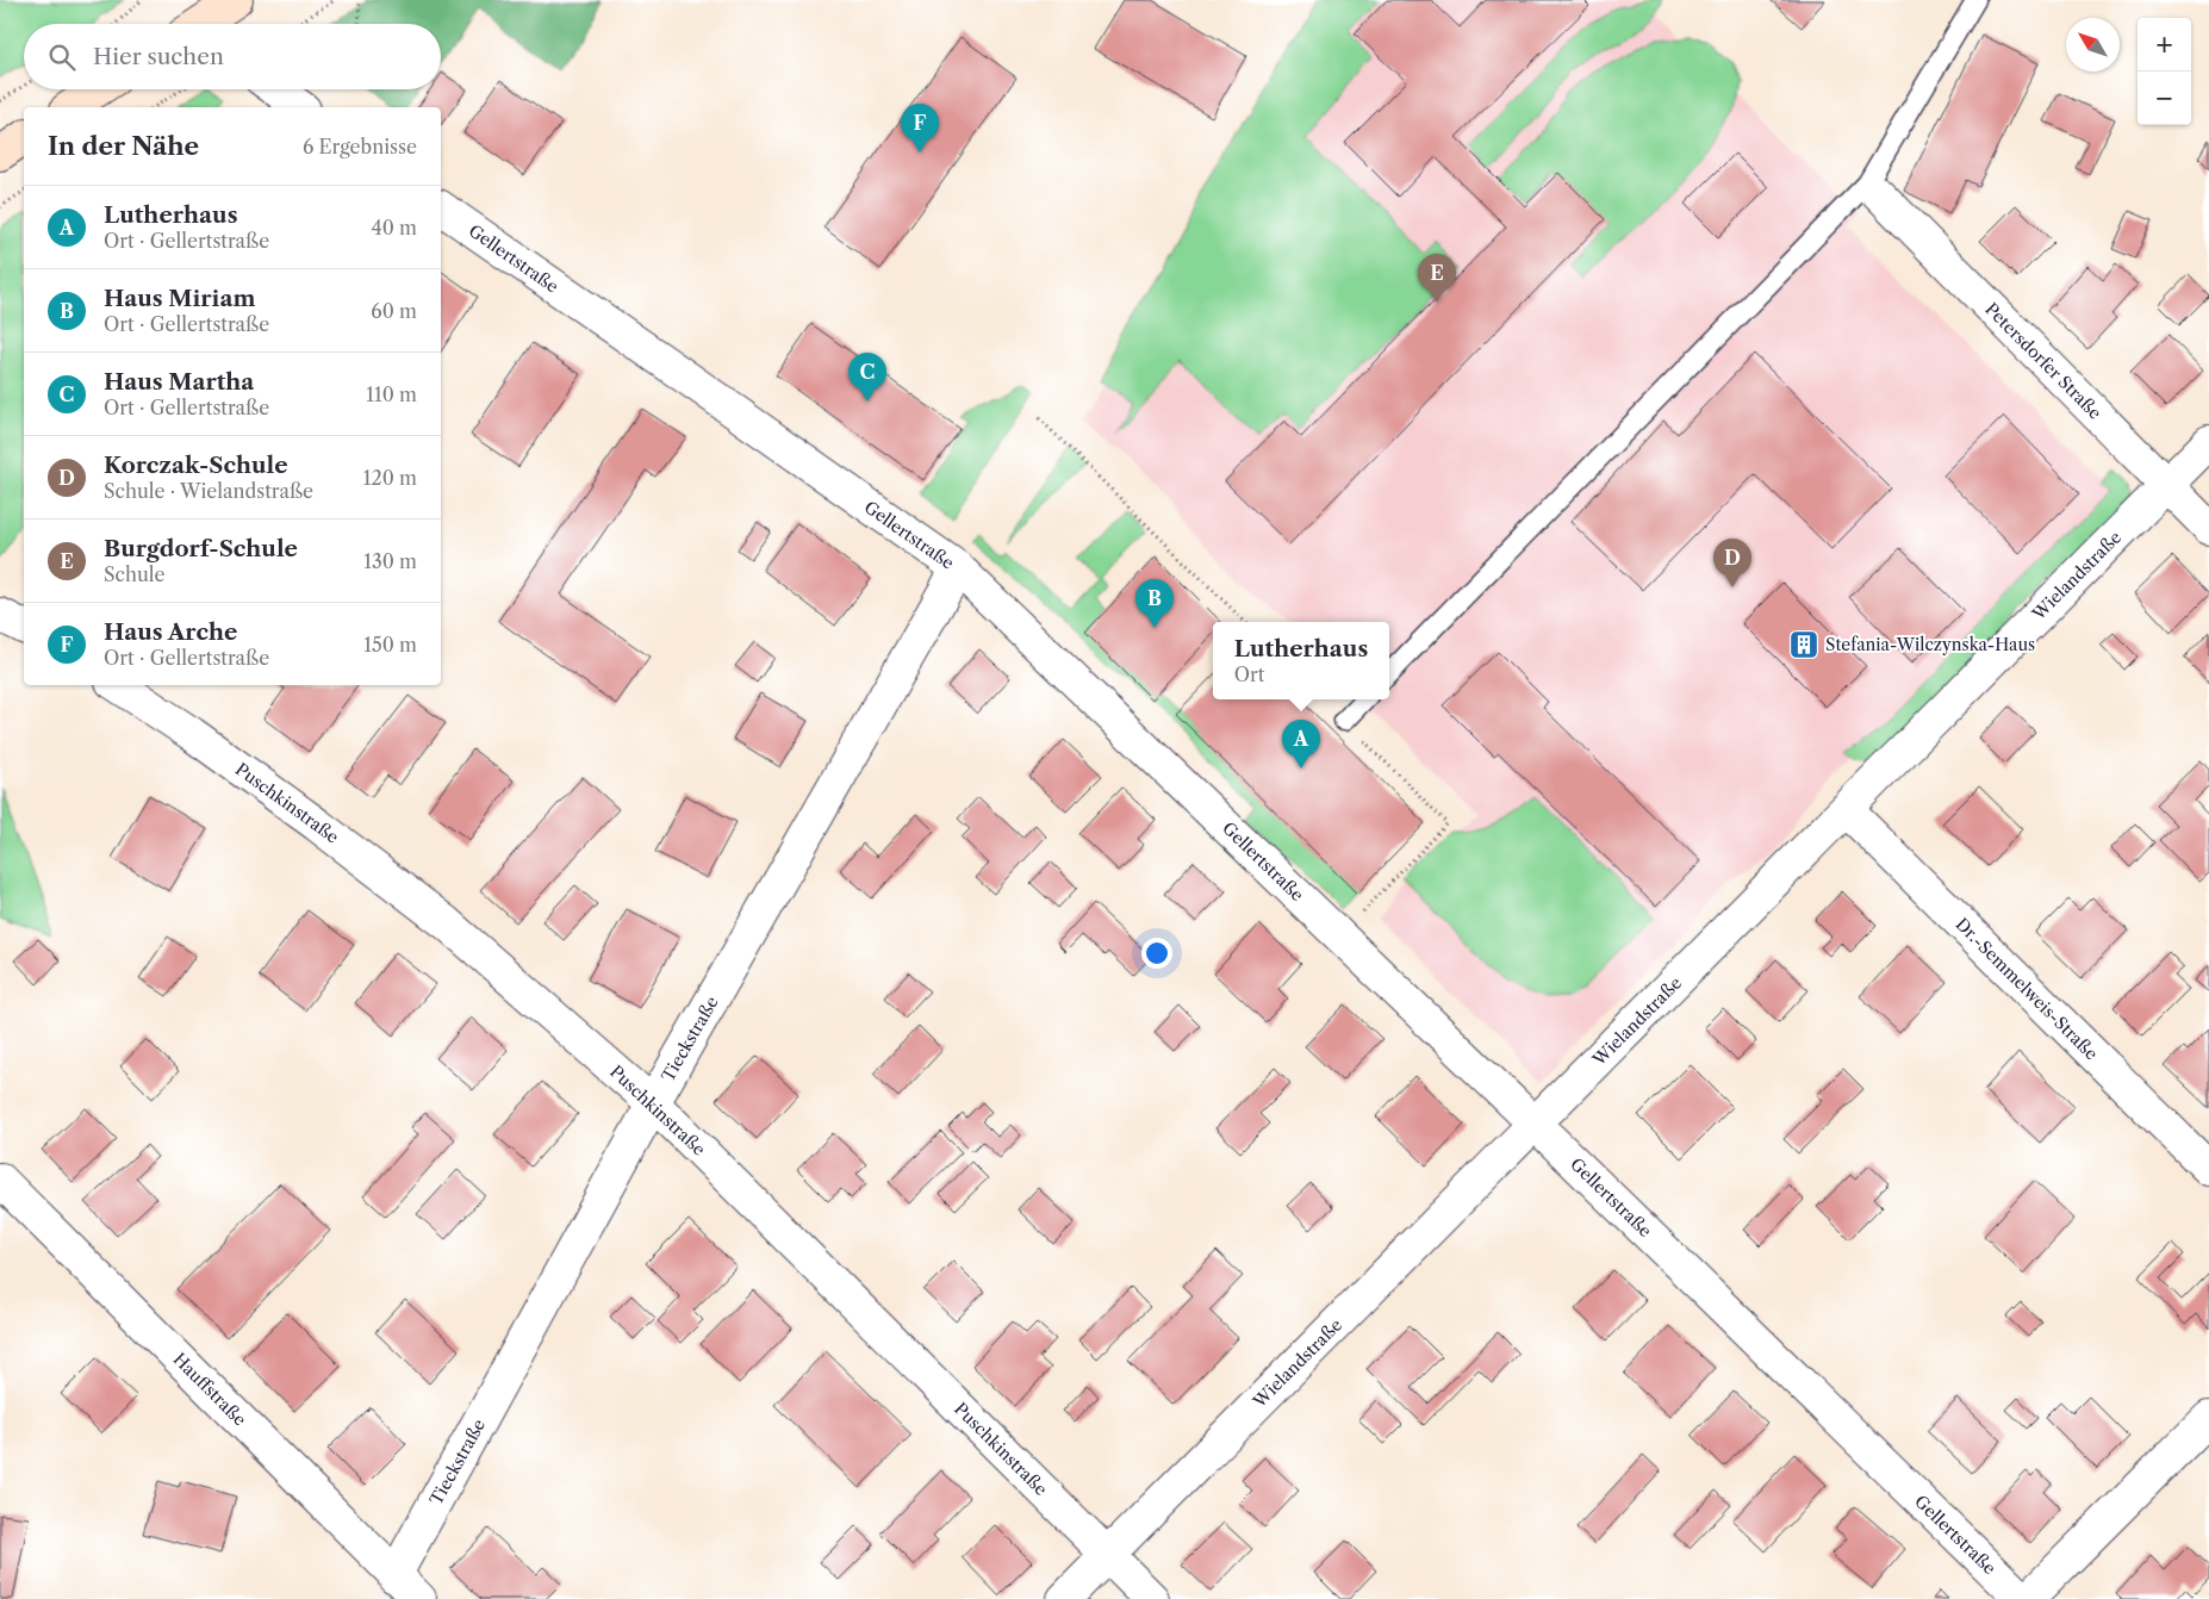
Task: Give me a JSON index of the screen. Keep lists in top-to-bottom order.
{
  "streets": {
    "street": [
      "Gellertstraße",
      "Petersdorfer Straße",
      "Wielandstraße",
      "Puschkinstraße",
      "Dr.-Semmelweis-Straße",
      "Tieckstraße",
      "Hauffstraße"
    ]
  },
  "crossings": [
    ["Gellertstraße", "Wielandstraße"],
    ["Gellertstraße", "Tieckstraße"],
    ["Petersdorfer Straße", "Wielandstraße"],
    ["Wielandstraße", "Puschkinstraße"],
    ["Wielandstraße", "Dr.-Semmelweis-Straße"],
    ["Puschkinstraße", "Tieckstraße"],
    ["Tieckstraße", "Hauffstraße"]
  ],
  "places": {
    "building": ["Stefania-Wilczynska-Haus"]
  },
  "north": "top left",
  "page": {
    "map_buttons": ["+", "−"],
    "search": "Hier suchen",
    "pins": [
      "F",
      "E",
      "C",
      "D",
      "B",
      "A"
    ],
    "heading": ["In der Nähe", "6 Ergebnisse"],
    "list": [
      {
        "mark": "A",
        "name": "Lutherhaus",
        "note": "Ort · Gellertstraße",
        "value": "40 m"
      },
      {
        "mark": "B",
        "name": "Haus Miriam",
        "note": "Ort · Gellertstraße",
        "value": "60 m"
      },
      {
        "mark": "C",
        "name": "Haus Martha",
        "note": "Ort · Gellertstraße",
        "value": "110 m"
      },
      {
        "mark": "D",
        "name": "Korczak-Schule",
        "note": "Schule · Wielandstraße",
        "value": "120 m"
      },
      {
        "mark": "E",
        "name": "Burgdorf-Schule",
        "note": "Schule",
        "value": "130 m"
      },
      {
        "mark": "F",
        "name": "Haus Arche",
        "note": "Ort · Gellertstraße",
        "value": "150 m"
      }
    ],
    "popup": ["Lutherhaus", "Ort"]
  }
}
